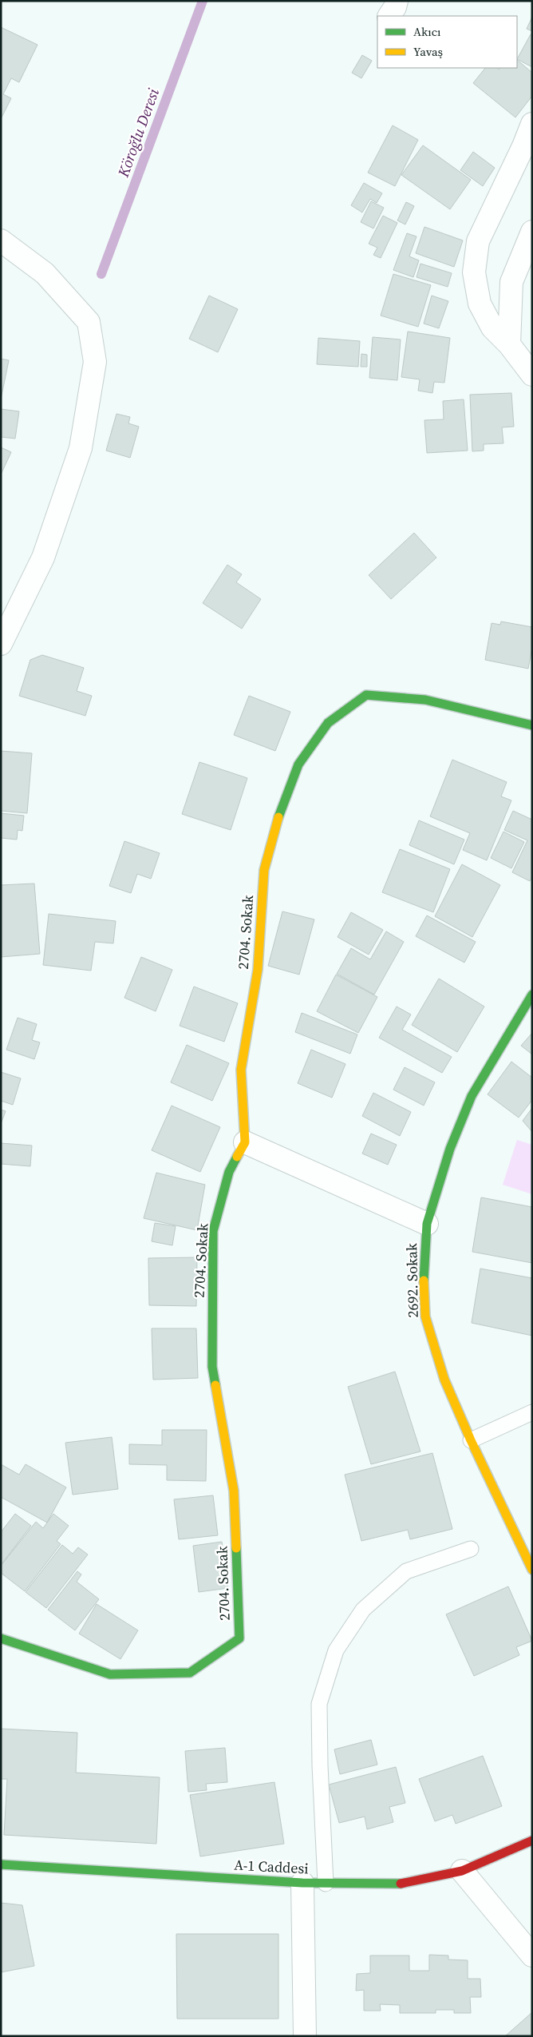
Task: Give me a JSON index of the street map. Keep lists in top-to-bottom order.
{
  "streets": {
    "street": ["2704. Sokak", "2692. Sokak", "A-1 Caddesi"]
  },
  "water": ["Köroğlu Deresi"],
  "legend": ["Akıcı", "Yavaş"]
}
